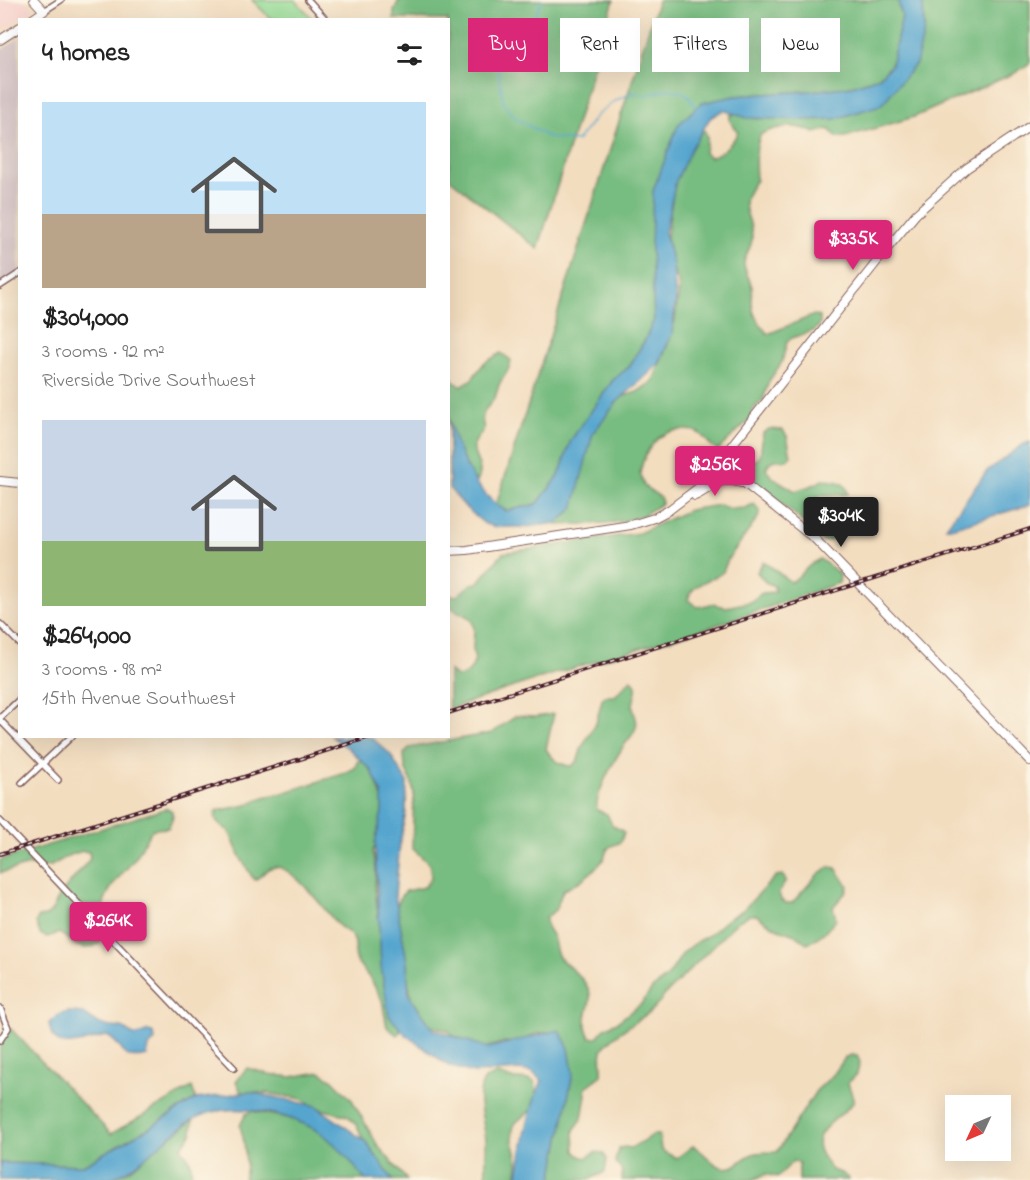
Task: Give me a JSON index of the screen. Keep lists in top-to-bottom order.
{
  "north": "bottom left",
  "page": {
    "chip": [
      "Buy",
      "Rent",
      "Filters",
      "New"
    ],
    "heading": "4 homes",
    "list": [
      {
        "name": "$304,000",
        "note": "3 rooms · 92 m² · Riverside Drive Southwest"
      },
      {
        "name": "$264,000",
        "note": "3 rooms · 98 m² · 15th Avenue Southwest"
      }
    ],
    "price": [
      "$335K",
      "$256K",
      "$304K",
      "$264K"
    ]
  }
}
